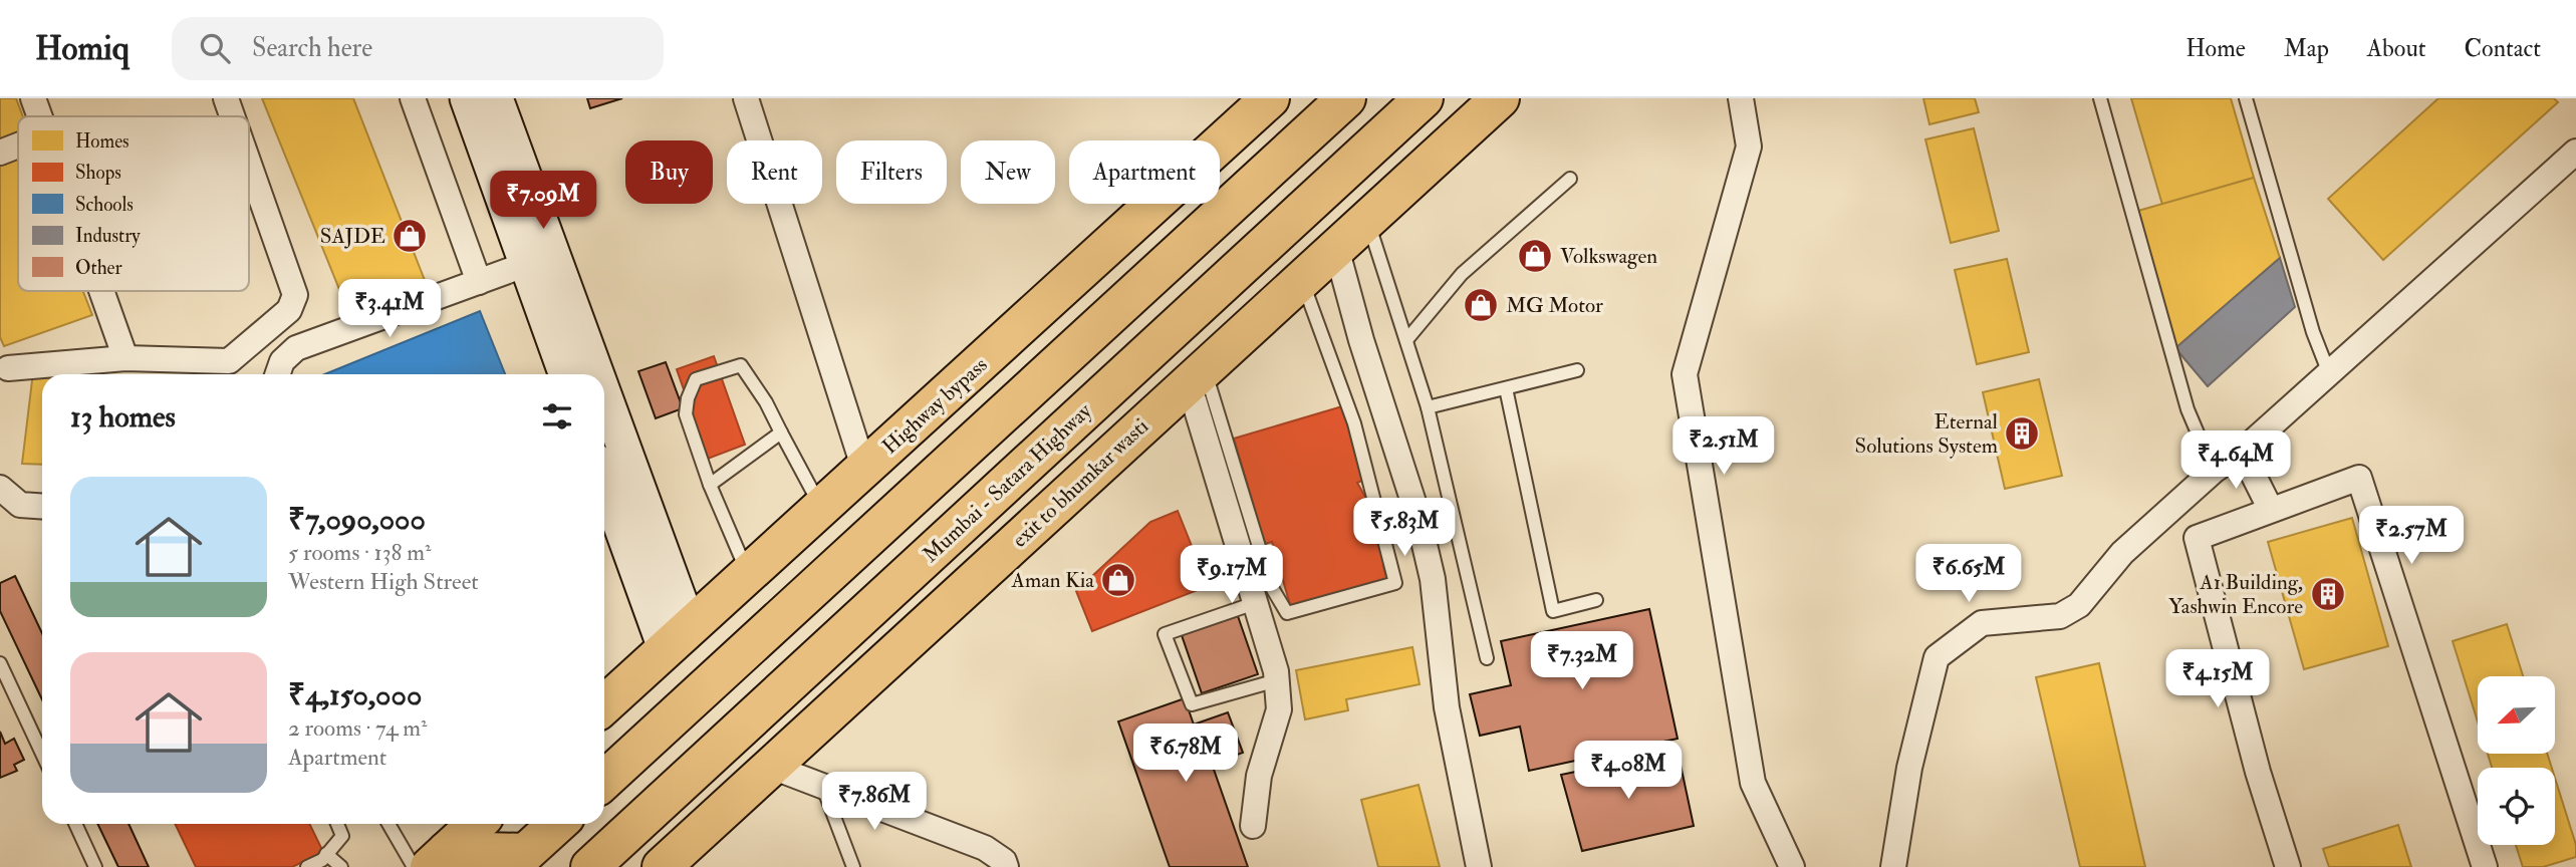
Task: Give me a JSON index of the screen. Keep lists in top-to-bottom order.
{
  "streets": {
    "main road": ["Highway bypass", "Mumbai - Satara Highway", "exit to bhumkar wasti"]
  },
  "places": {
    "shop": [
      "SAJDE",
      "Volkswagen",
      "MG Motor",
      "Aman Kia"
    ],
    "building": ["Eternal Solutions System", "A1 Building, Yashwin Encore"]
  },
  "legend": [
    "Homes",
    "Shops",
    "Schools",
    "Industry",
    "Other"
  ],
  "north": "bottom left",
  "page": {
    "header": "Homiq",
    "search": "Search here",
    "nav": [
      "Home",
      "Map",
      "About",
      "Contact"
    ],
    "chip": [
      "Buy",
      "Rent",
      "Filters",
      "New",
      "Apartment"
    ],
    "price": [
      "₹7.09M",
      "₹3.41M",
      "₹2.51M",
      "₹4.64M",
      "₹5.83M",
      "₹2.57M",
      "₹6.65M",
      "₹9.17M",
      "₹7.32M",
      "₹4.15M",
      "₹6.78M",
      "₹4.08M",
      "₹7.86M"
    ],
    "heading": "13 homes",
    "list": [
      {
        "name": "₹7,090,000",
        "note": "5 rooms · 138 m² · Western High Street"
      },
      {
        "name": "₹4,150,000",
        "note": "2 rooms · 74 m² · Apartment"
      }
    ]
  }
}
